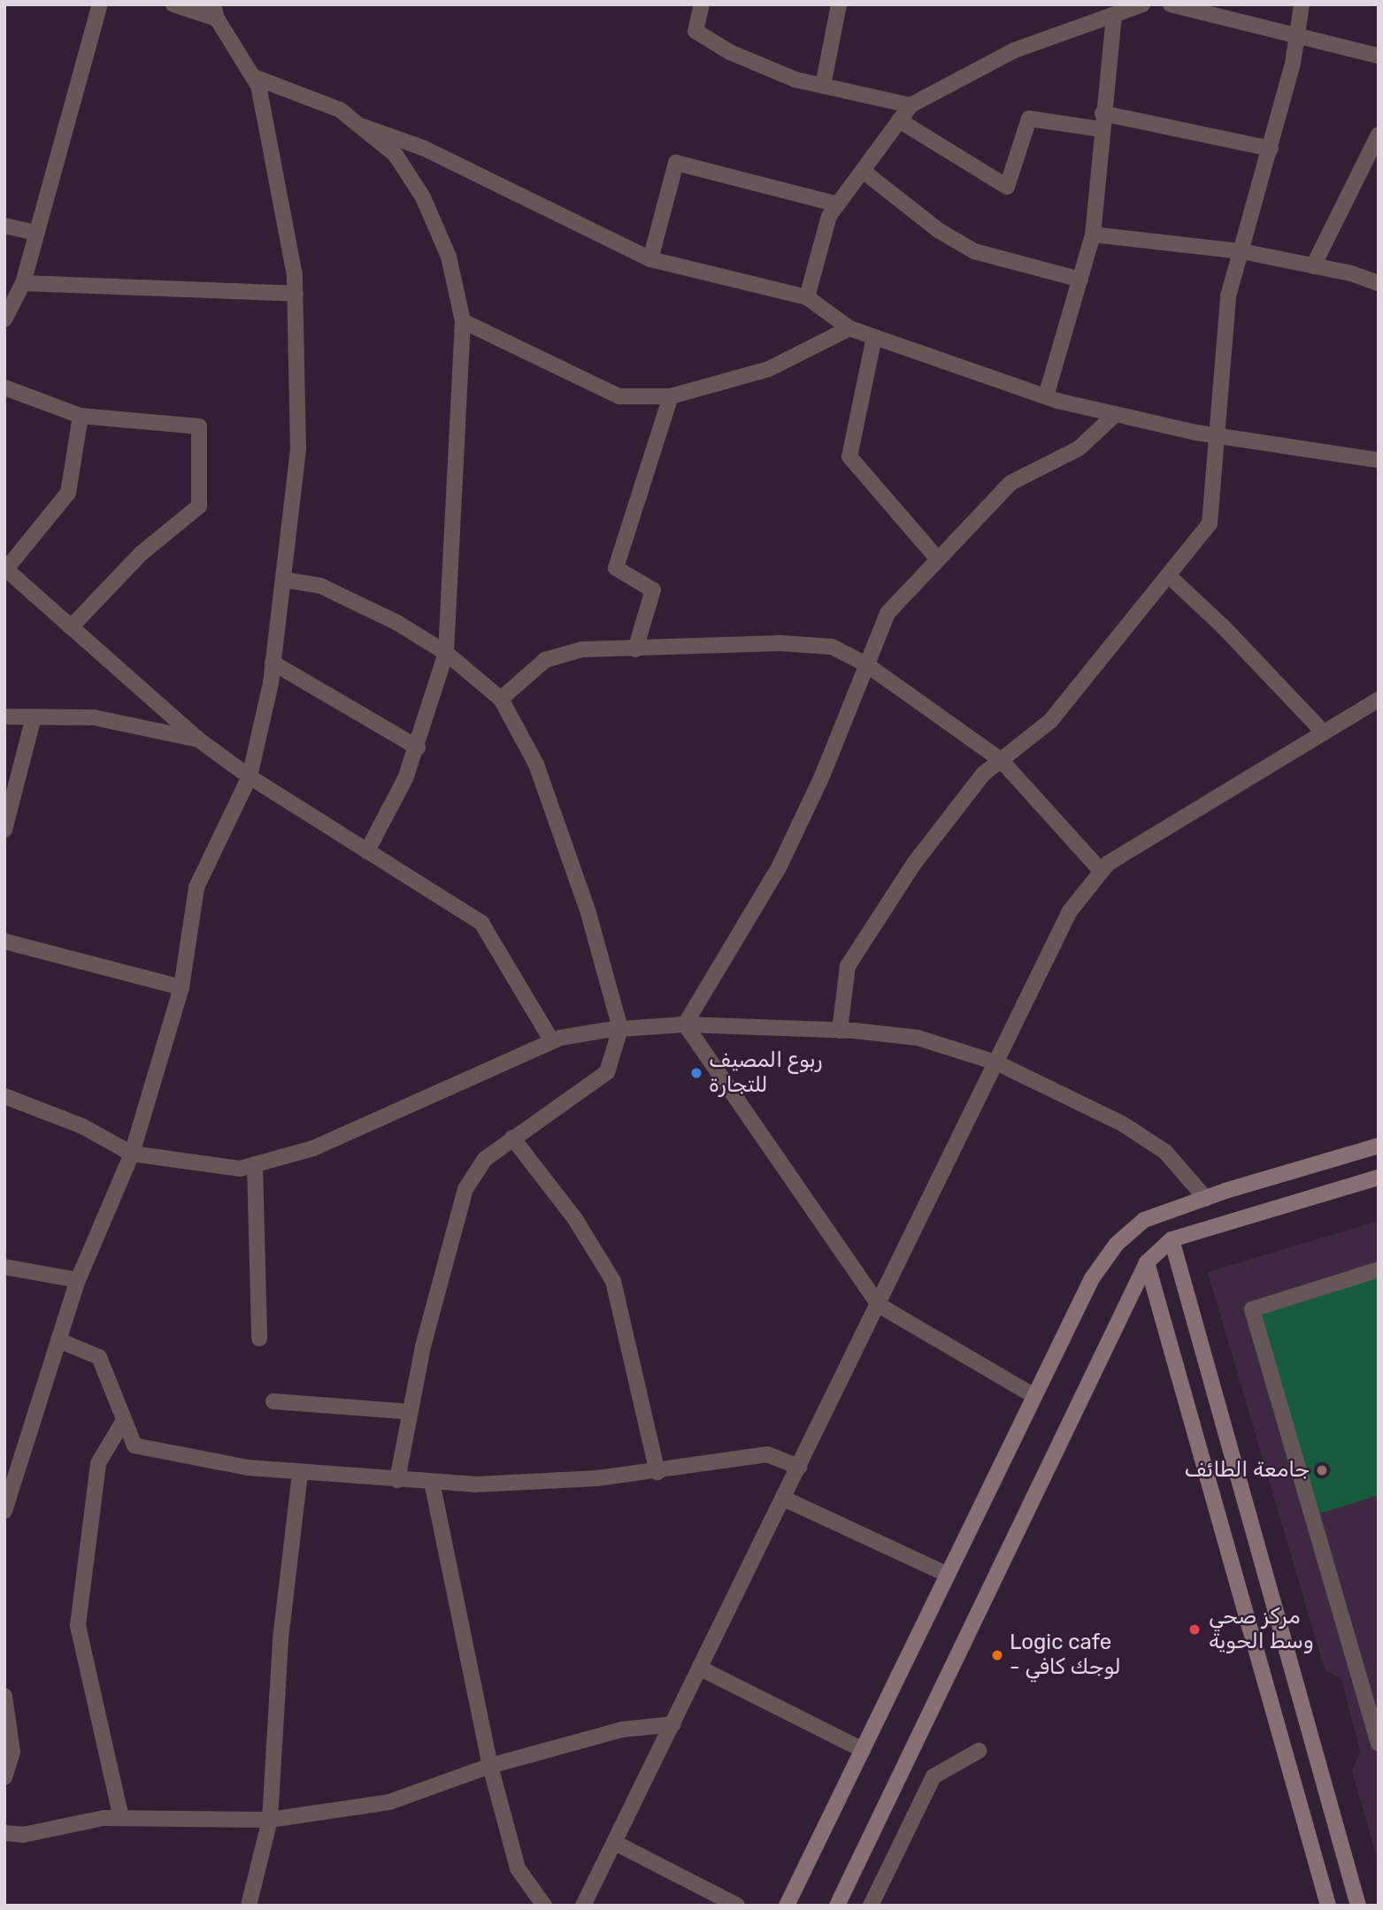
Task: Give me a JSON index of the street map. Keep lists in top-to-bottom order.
{
  "places": [
    "ربوع المصيف للتجارة",
    "جامعة الطائف",
    "مركز صحي وسط الحوية",
    "Logic cafe - لوجك كافي"
  ]
}
